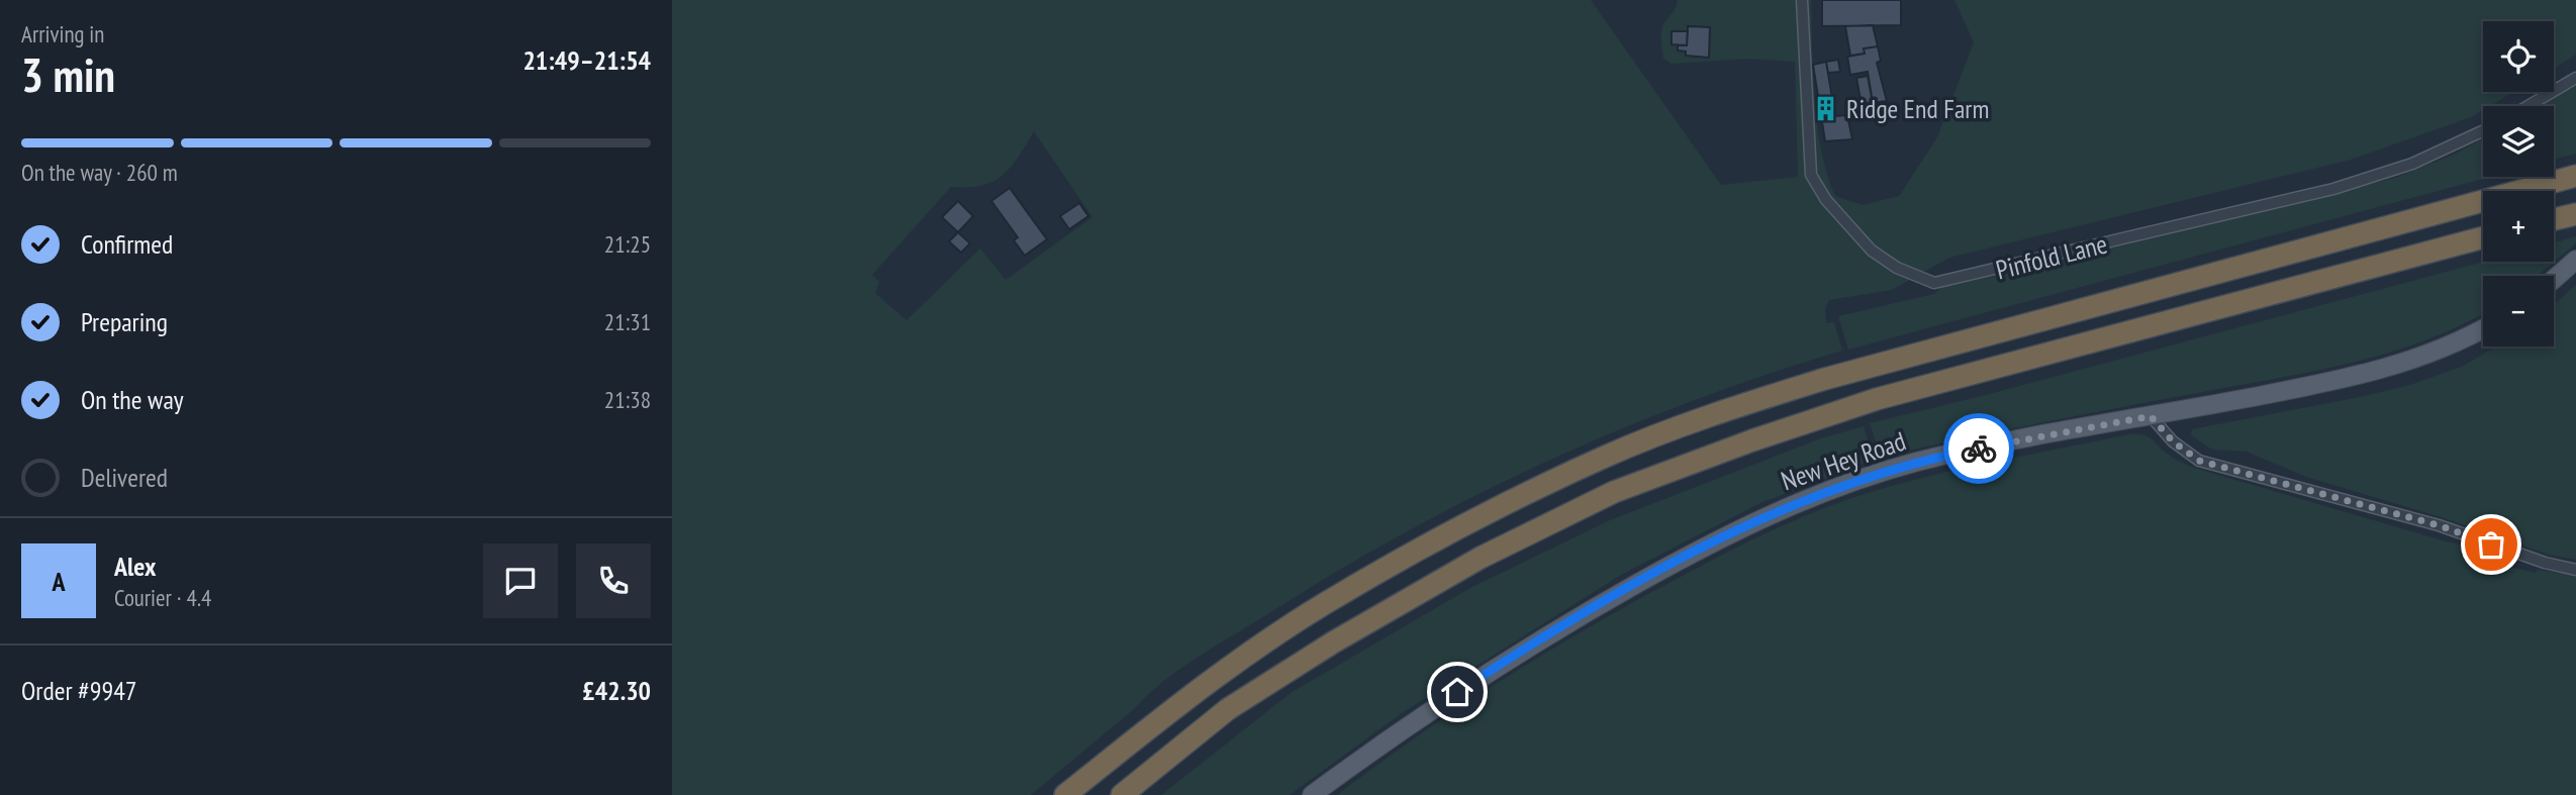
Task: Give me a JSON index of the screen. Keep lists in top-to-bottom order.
{
  "streets": {
    "main road": ["New Hey Road"],
    "street": ["Pinfold Lane"]
  },
  "places": {
    "building": ["Ridge End Farm"]
  },
  "page": {
    "heading": ["3 min", "Arriving in", "21:49–21:54"],
    "panel": [
      "Alex",
      "Courier · 4.4",
      "Order #9947",
      "£42.30"
    ],
    "map_buttons": ["+", "−"],
    "bar": "On the way · 260 m",
    "list": [
      ["Confirmed", "21:25"],
      ["Preparing", "21:31"],
      ["On the way", "21:38"],
      "Delivered"
    ],
    "round": "A"
  }
}
